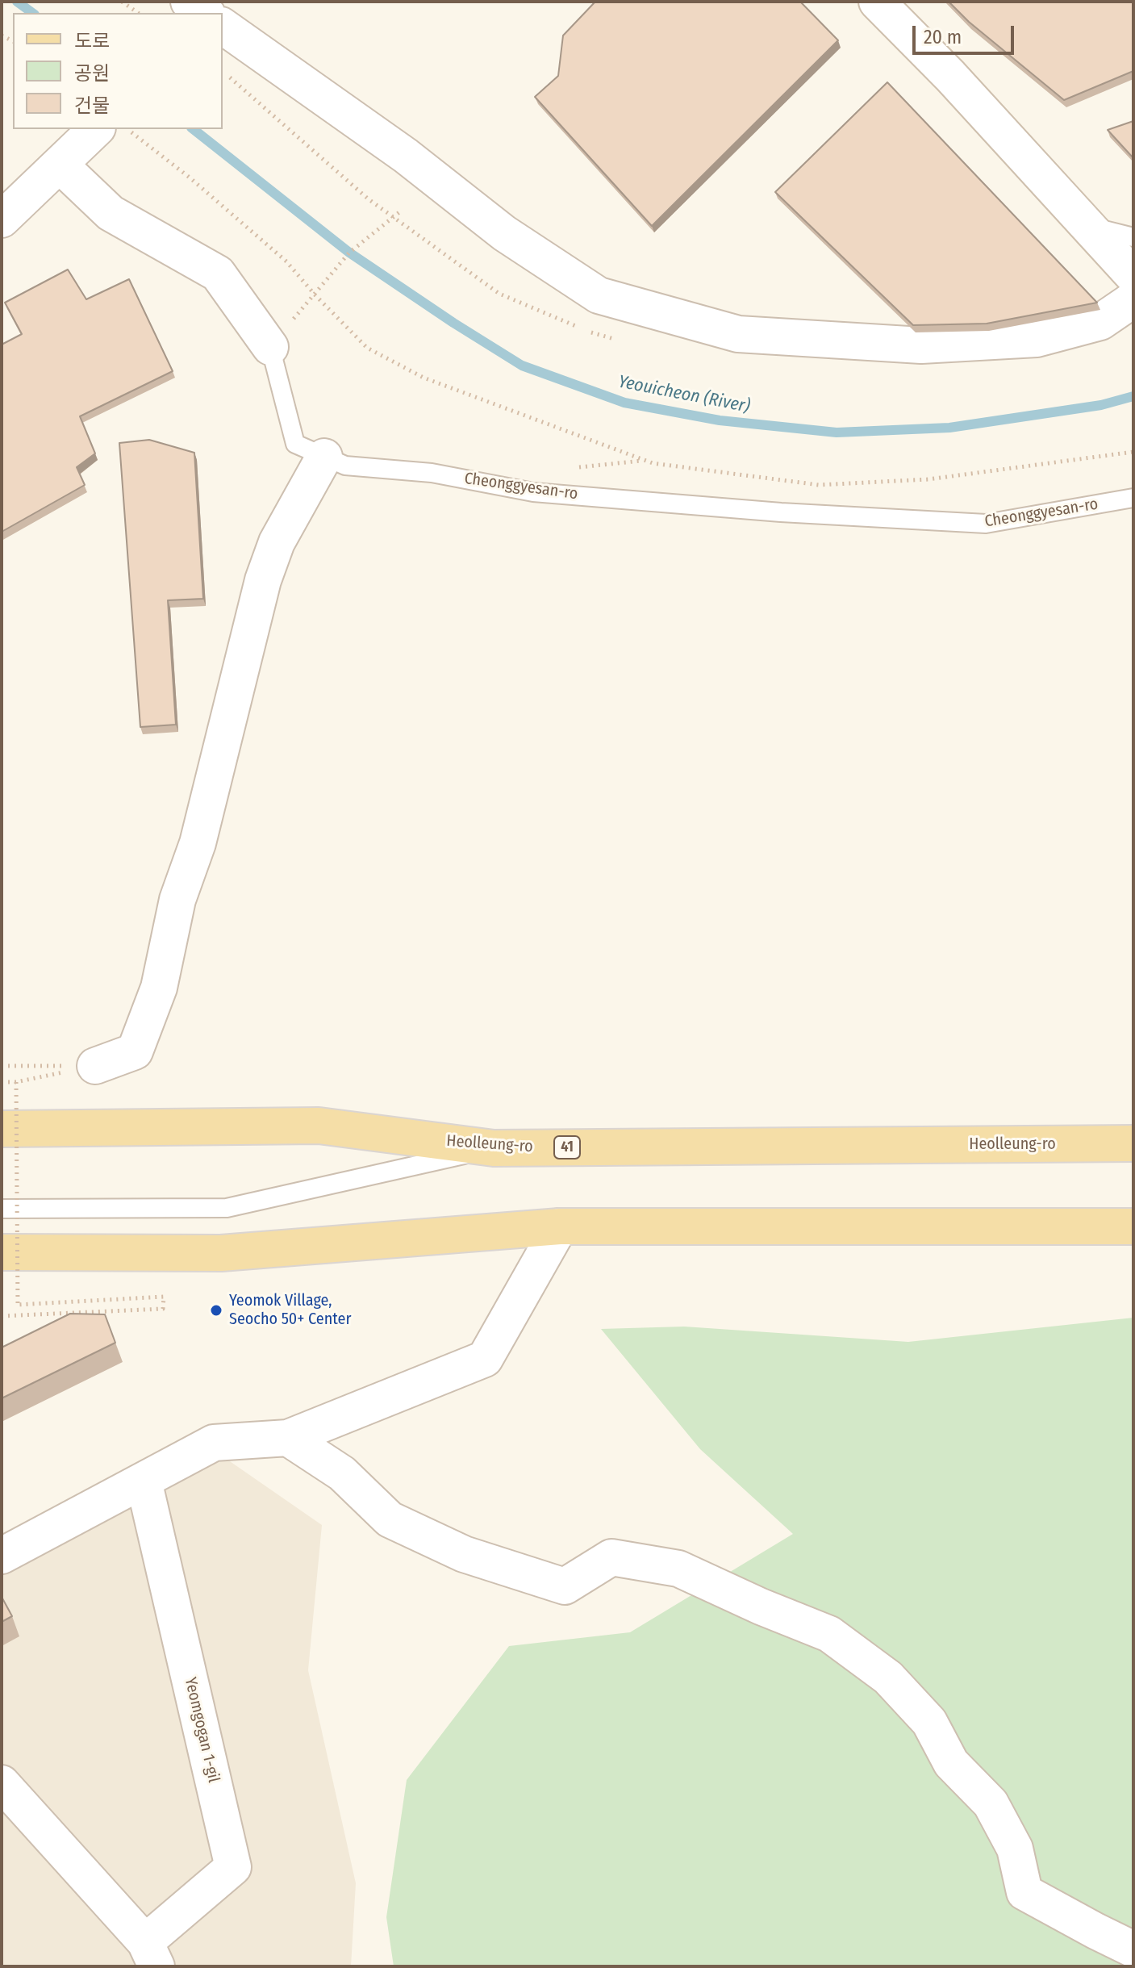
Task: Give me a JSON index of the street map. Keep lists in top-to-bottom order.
{
  "streets": {
    "main road": ["Heolleung-ro", "41"],
    "street": ["Cheonggyesan-ro", "Yeomgogan 1-gil"]
  },
  "water": ["Yeouicheon (River)"],
  "places": ["Yeomok Village, Seocho 50+ Center"],
  "legend": ["도로", "공원", "건물"],
  "scale_bar": "20 m"
}
